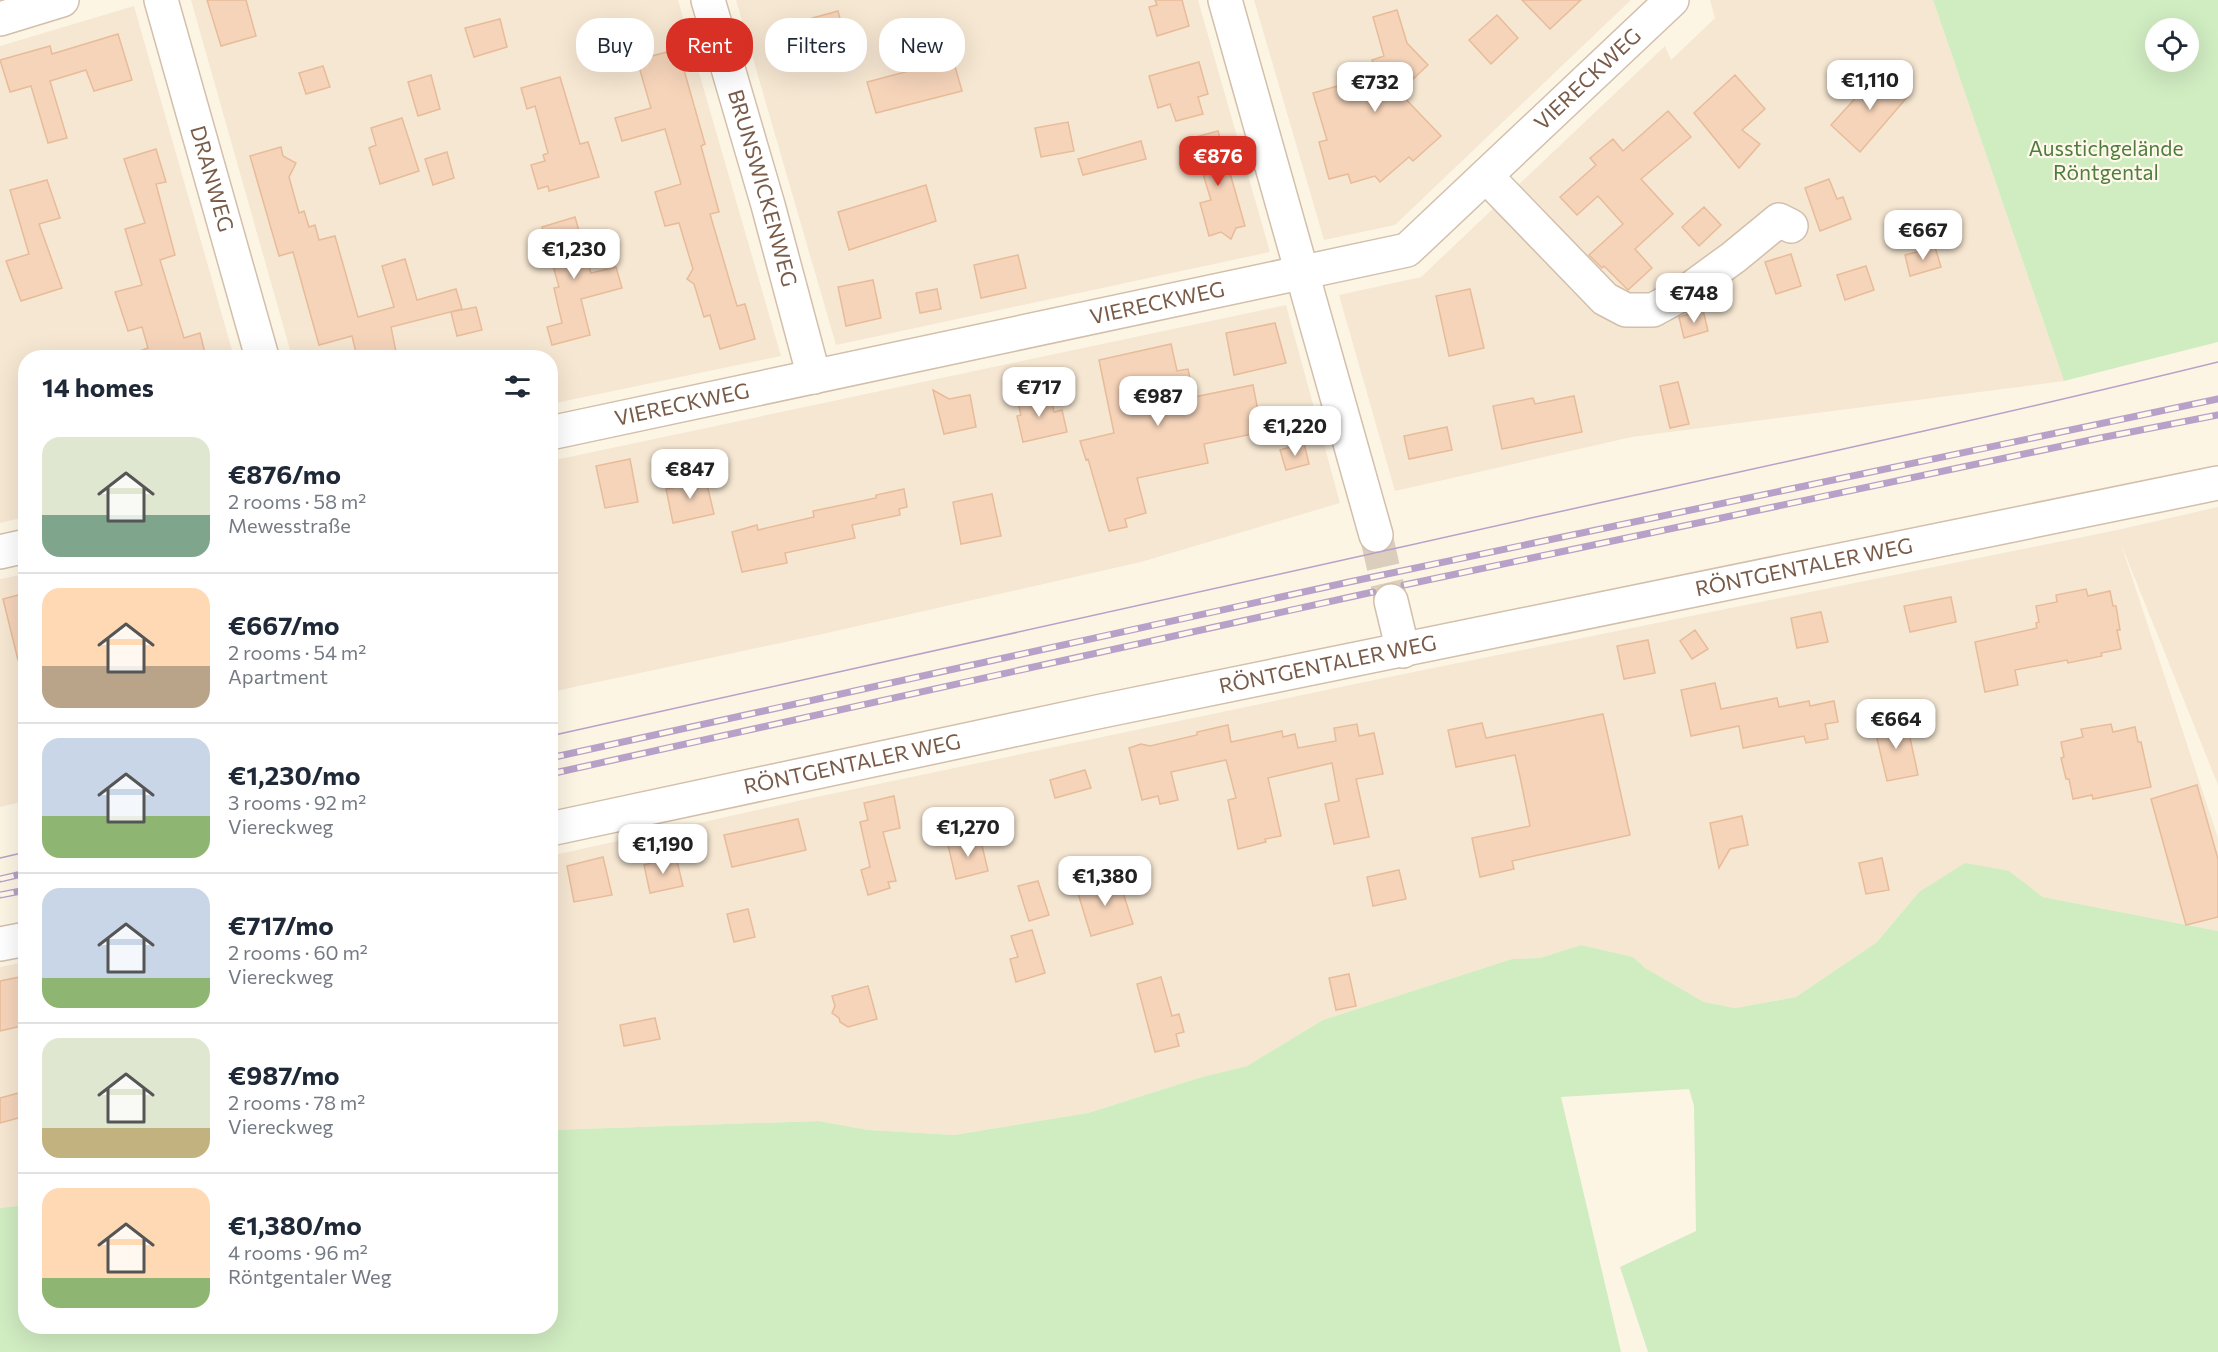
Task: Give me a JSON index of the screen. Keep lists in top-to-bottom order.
{
  "streets": {
    "street": [
      "VIERECKWEG",
      "DRANWEG",
      "BRUNSWICKENWEG",
      "RÖNTGENTALER WEG"
    ]
  },
  "crossings": [
    ["VIERECKWEG", "BRUNSWICKENWEG"]
  ],
  "parks": ["Ausstichgelände Röntgental"],
  "page": {
    "chip": [
      "Buy",
      "Rent",
      "Filters",
      "New"
    ],
    "price": [
      "€1,110",
      "€732",
      "€876",
      "€667",
      "€1,230",
      "€748",
      "€717",
      "€987",
      "€1,220",
      "€847",
      "€664",
      "€1,270",
      "€1,190",
      "€1,380"
    ],
    "heading": "14 homes",
    "list": [
      {
        "name": "€876/mo",
        "note": "2 rooms · 58 m² · Mewesstraße"
      },
      {
        "name": "€667/mo",
        "note": "2 rooms · 54 m² · Apartment"
      },
      {
        "name": "€1,230/mo",
        "note": "3 rooms · 92 m² · Viereckweg"
      },
      {
        "name": "€717/mo",
        "note": "2 rooms · 60 m² · Viereckweg"
      },
      {
        "name": "€987/mo",
        "note": "2 rooms · 78 m² · Viereckweg"
      },
      {
        "name": "€1,380/mo",
        "note": "4 rooms · 96 m² · Röntgentaler Weg"
      }
    ]
  }
}
